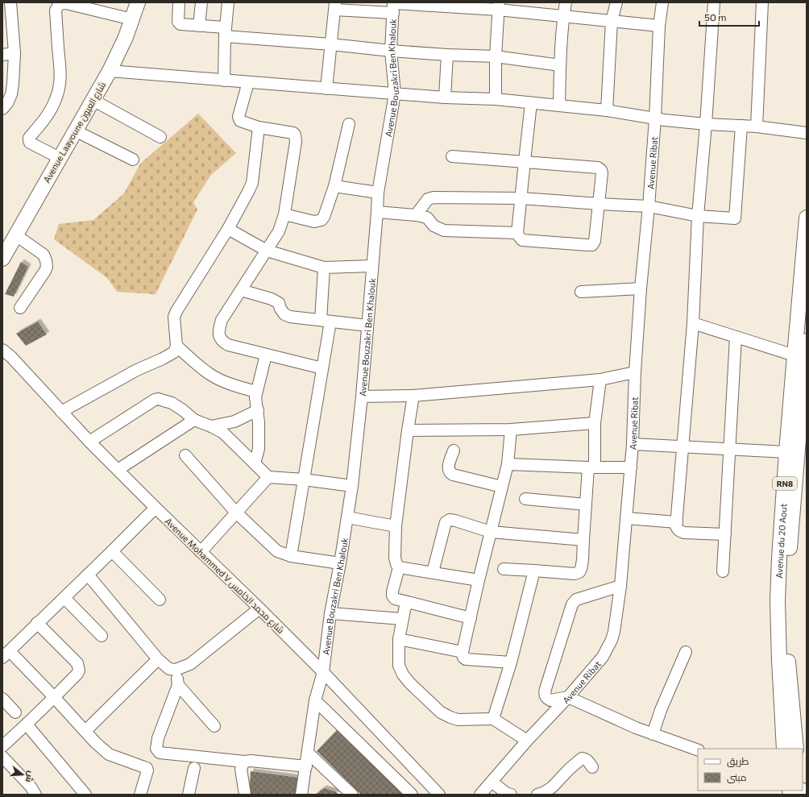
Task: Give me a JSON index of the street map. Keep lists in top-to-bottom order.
{
  "streets": {
    "main road": ["Avenue Laayoune شارع العيون", "RN8", "Avenue du 20 Aout"],
    "street": ["Avenue Bouzakri Ben Khalouk", "Avenue Ribat", "Avenue Mohammed V شارع محمد الخامس"]
  },
  "crossings": [
    ["Avenue Bouzakri Ben Khalouk", "Avenue Mohammed V شارع محمد الخامس"]
  ],
  "legend": ["طريق", "مبنى"],
  "scale_bar": "50 m",
  "north": "right"
}
